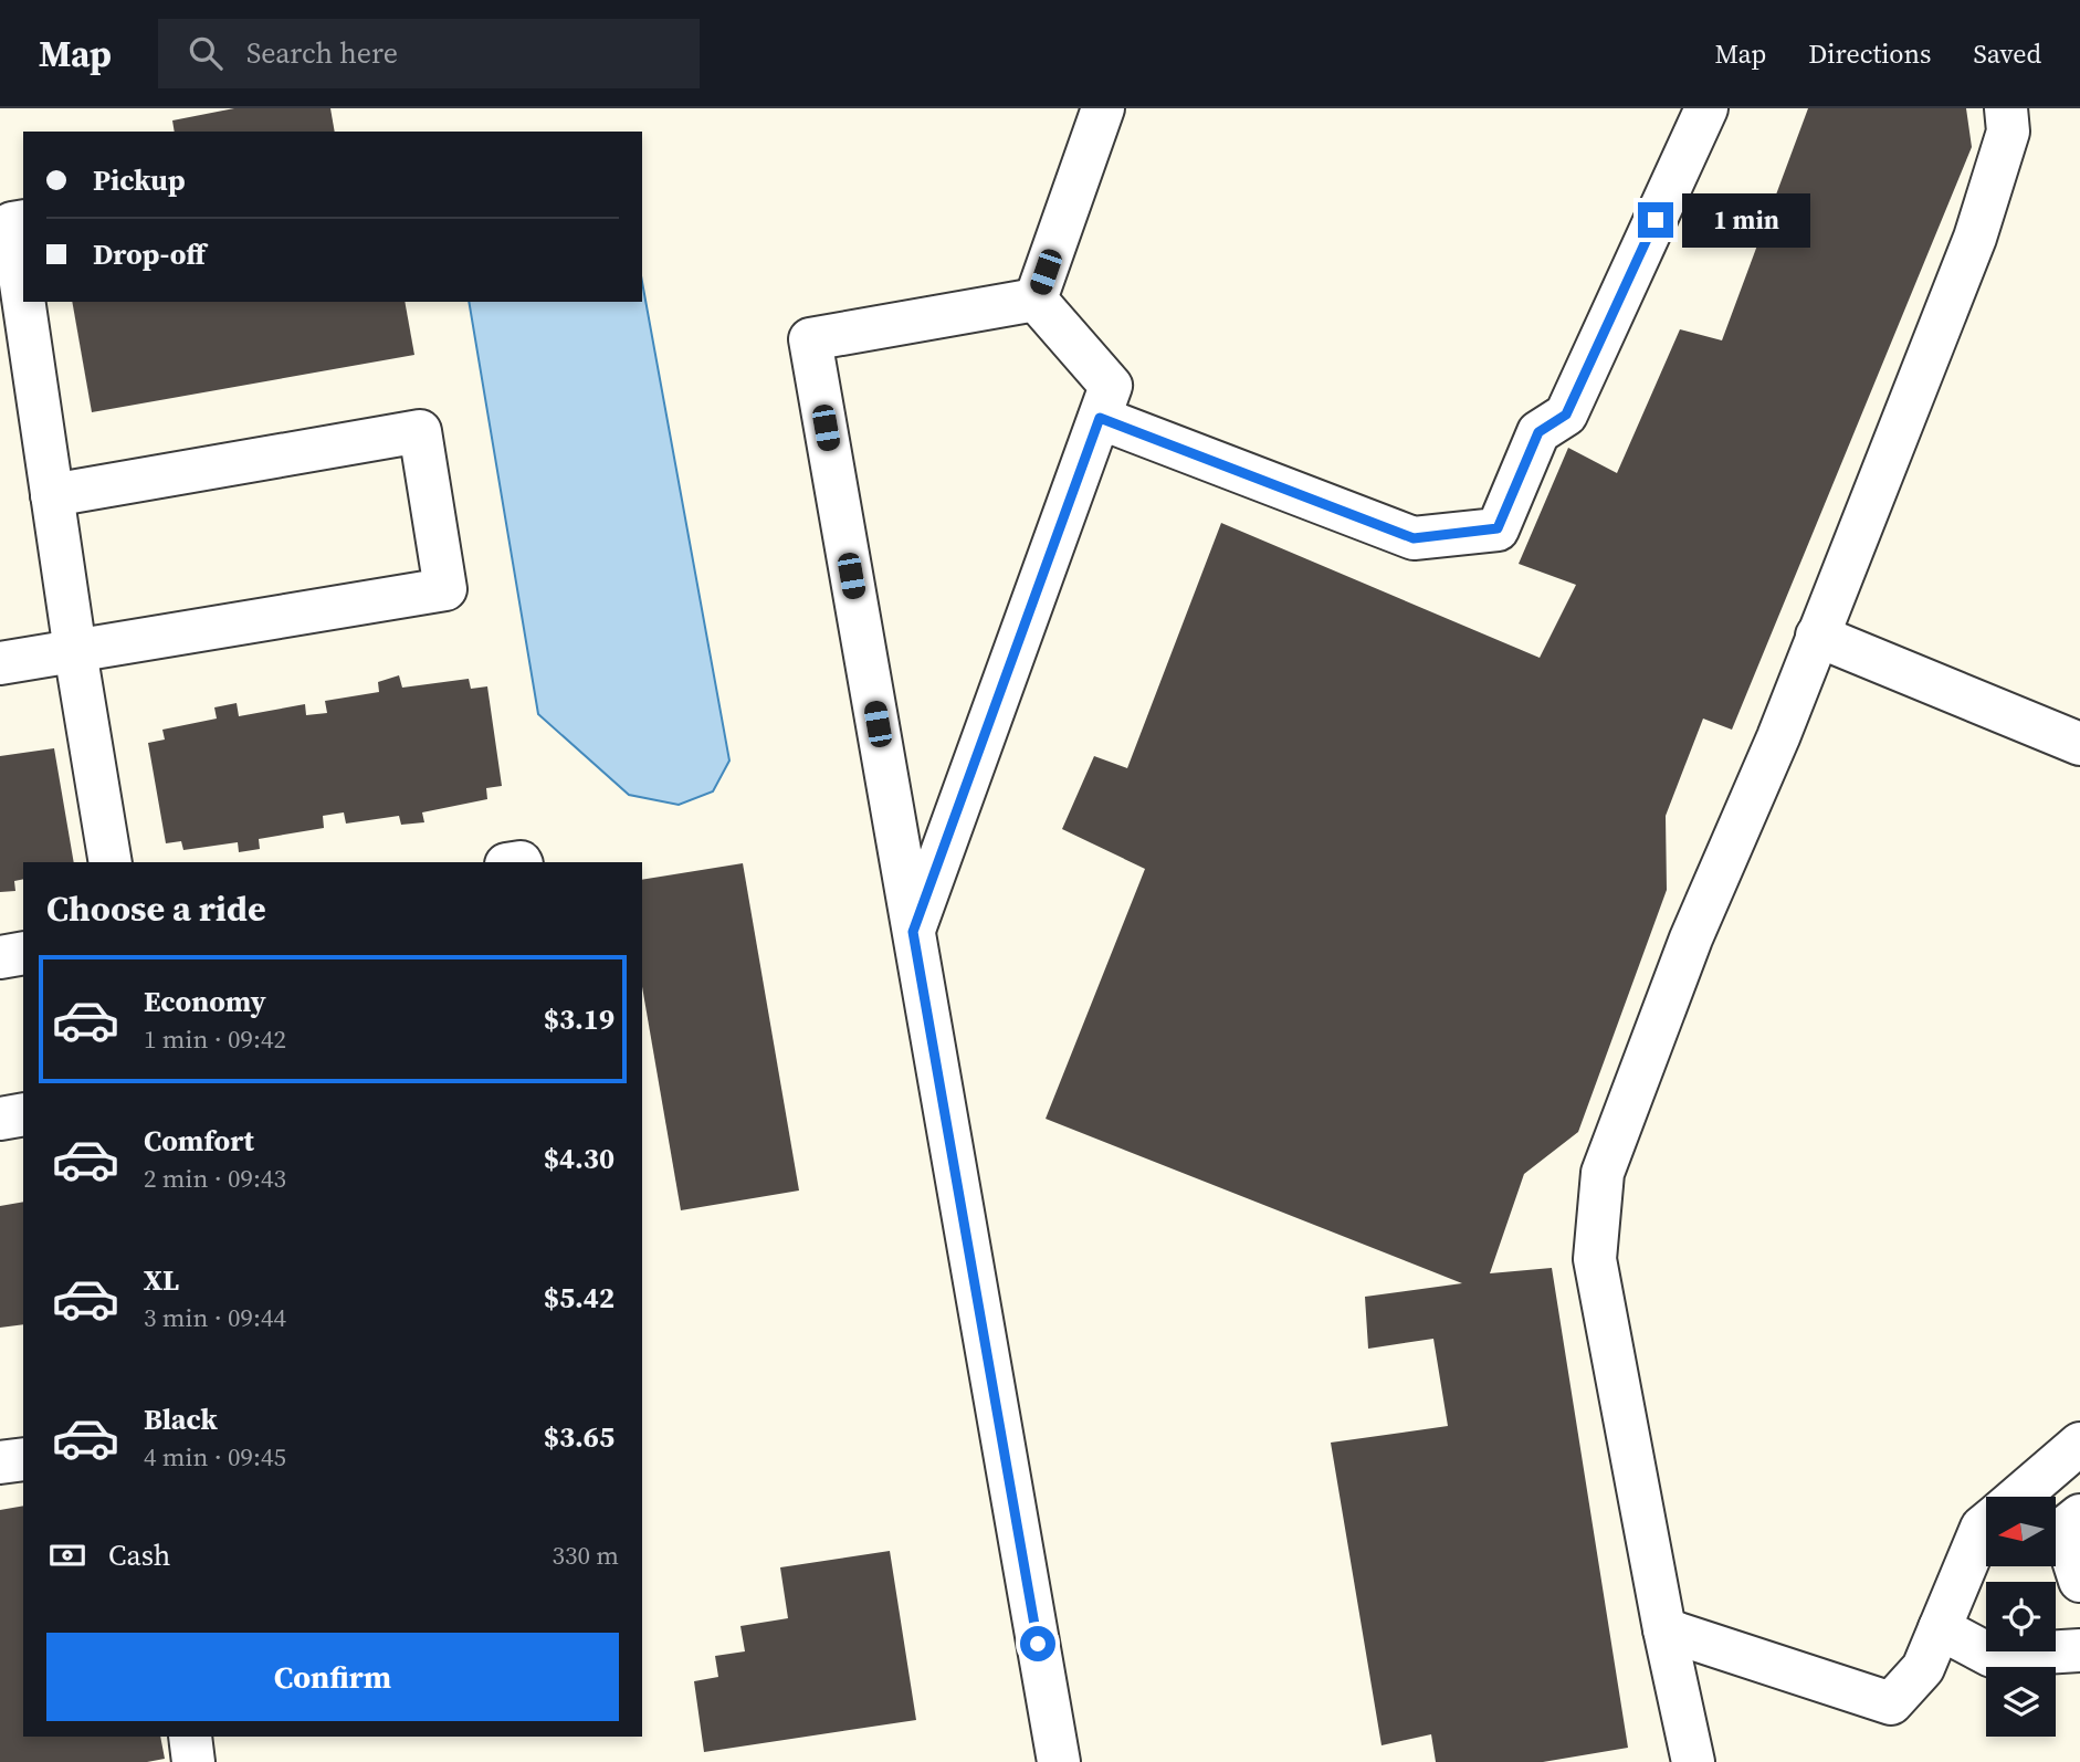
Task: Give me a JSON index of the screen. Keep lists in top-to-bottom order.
{
  "north": "left",
  "page": {
    "header": "Map",
    "search": "Search here",
    "nav": ["Map", "Directions", "Saved"],
    "banner": ["Pickup", "Drop-off"],
    "bubble": "1 min",
    "heading": "Choose a ride",
    "list": [
      {
        "name": "Economy",
        "note": "1 min · 09:42",
        "value": "$3.19"
      },
      {
        "name": "Comfort",
        "note": "2 min · 09:43",
        "value": "$4.30"
      },
      {
        "name": "XL",
        "note": "3 min · 09:44",
        "value": "$5.42"
      },
      {
        "name": "Black",
        "note": "4 min · 09:45",
        "value": "$3.65"
      }
    ],
    "pay": ["Cash", "330 m"],
    "buttons": "Confirm"
  }
}
